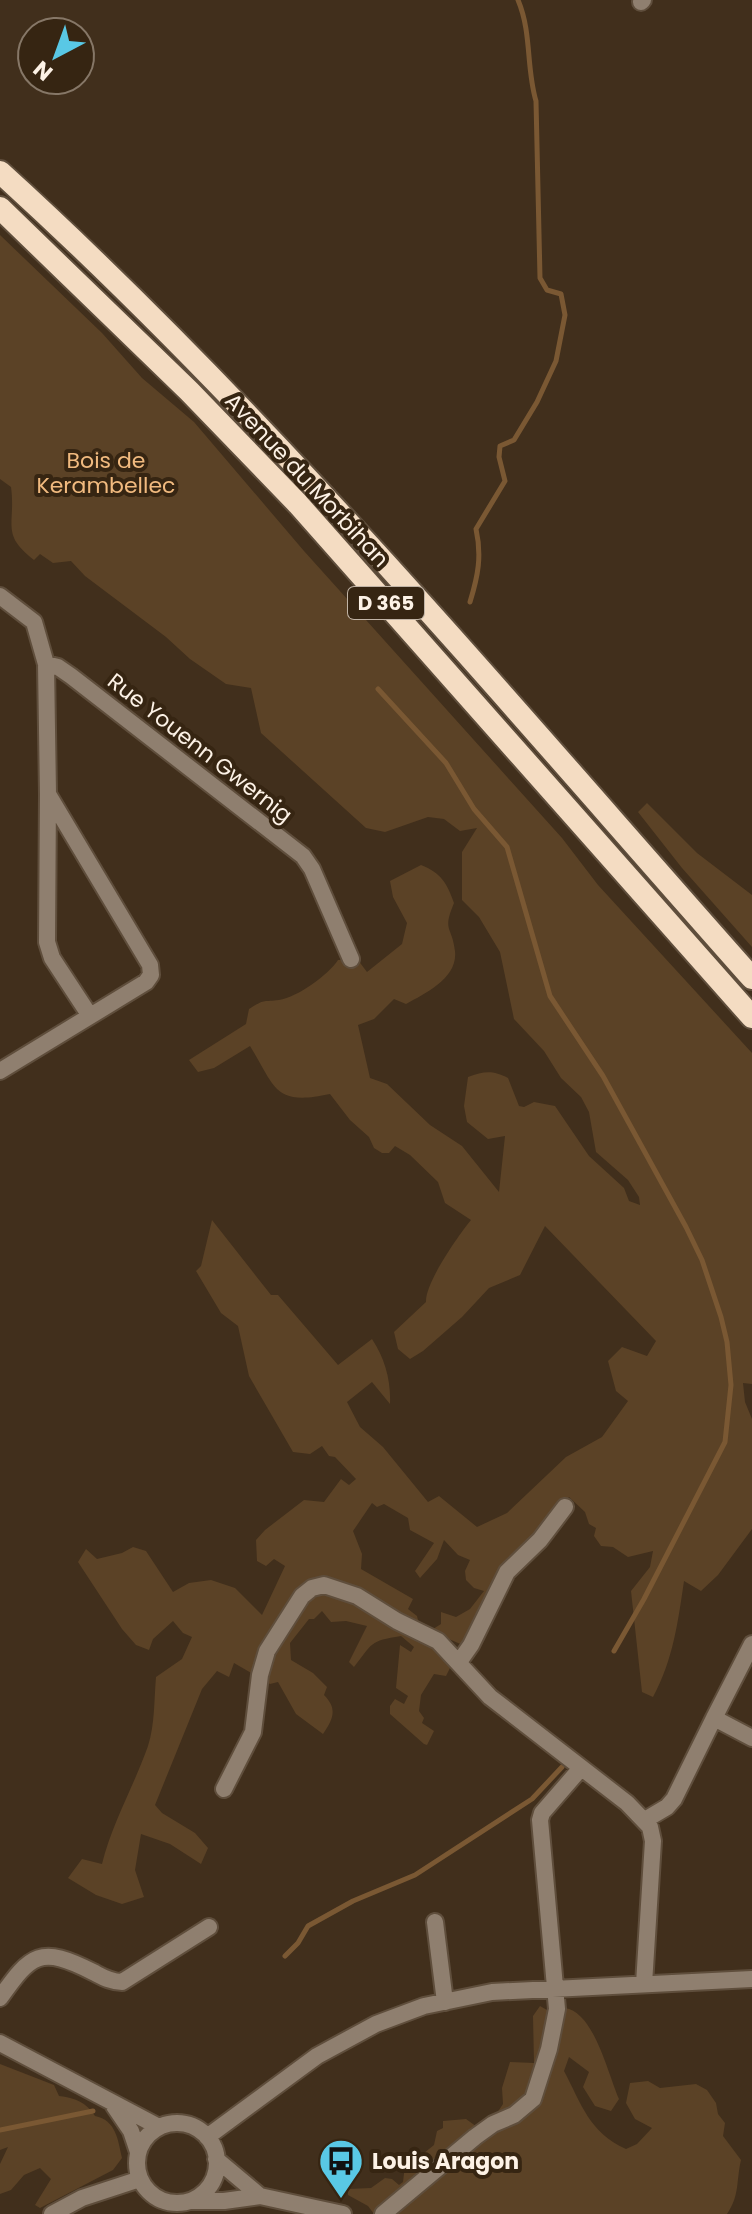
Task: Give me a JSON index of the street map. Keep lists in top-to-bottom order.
{
  "streets": {
    "highway": ["Avenue du Morbihan", "D 365"],
    "street": ["Rue Youenn Gwernig"]
  },
  "parks": ["Bois de Kerambellec"],
  "places": {
    "bus stop": ["Louis Aragon"]
  },
  "north": "bottom left"
}
